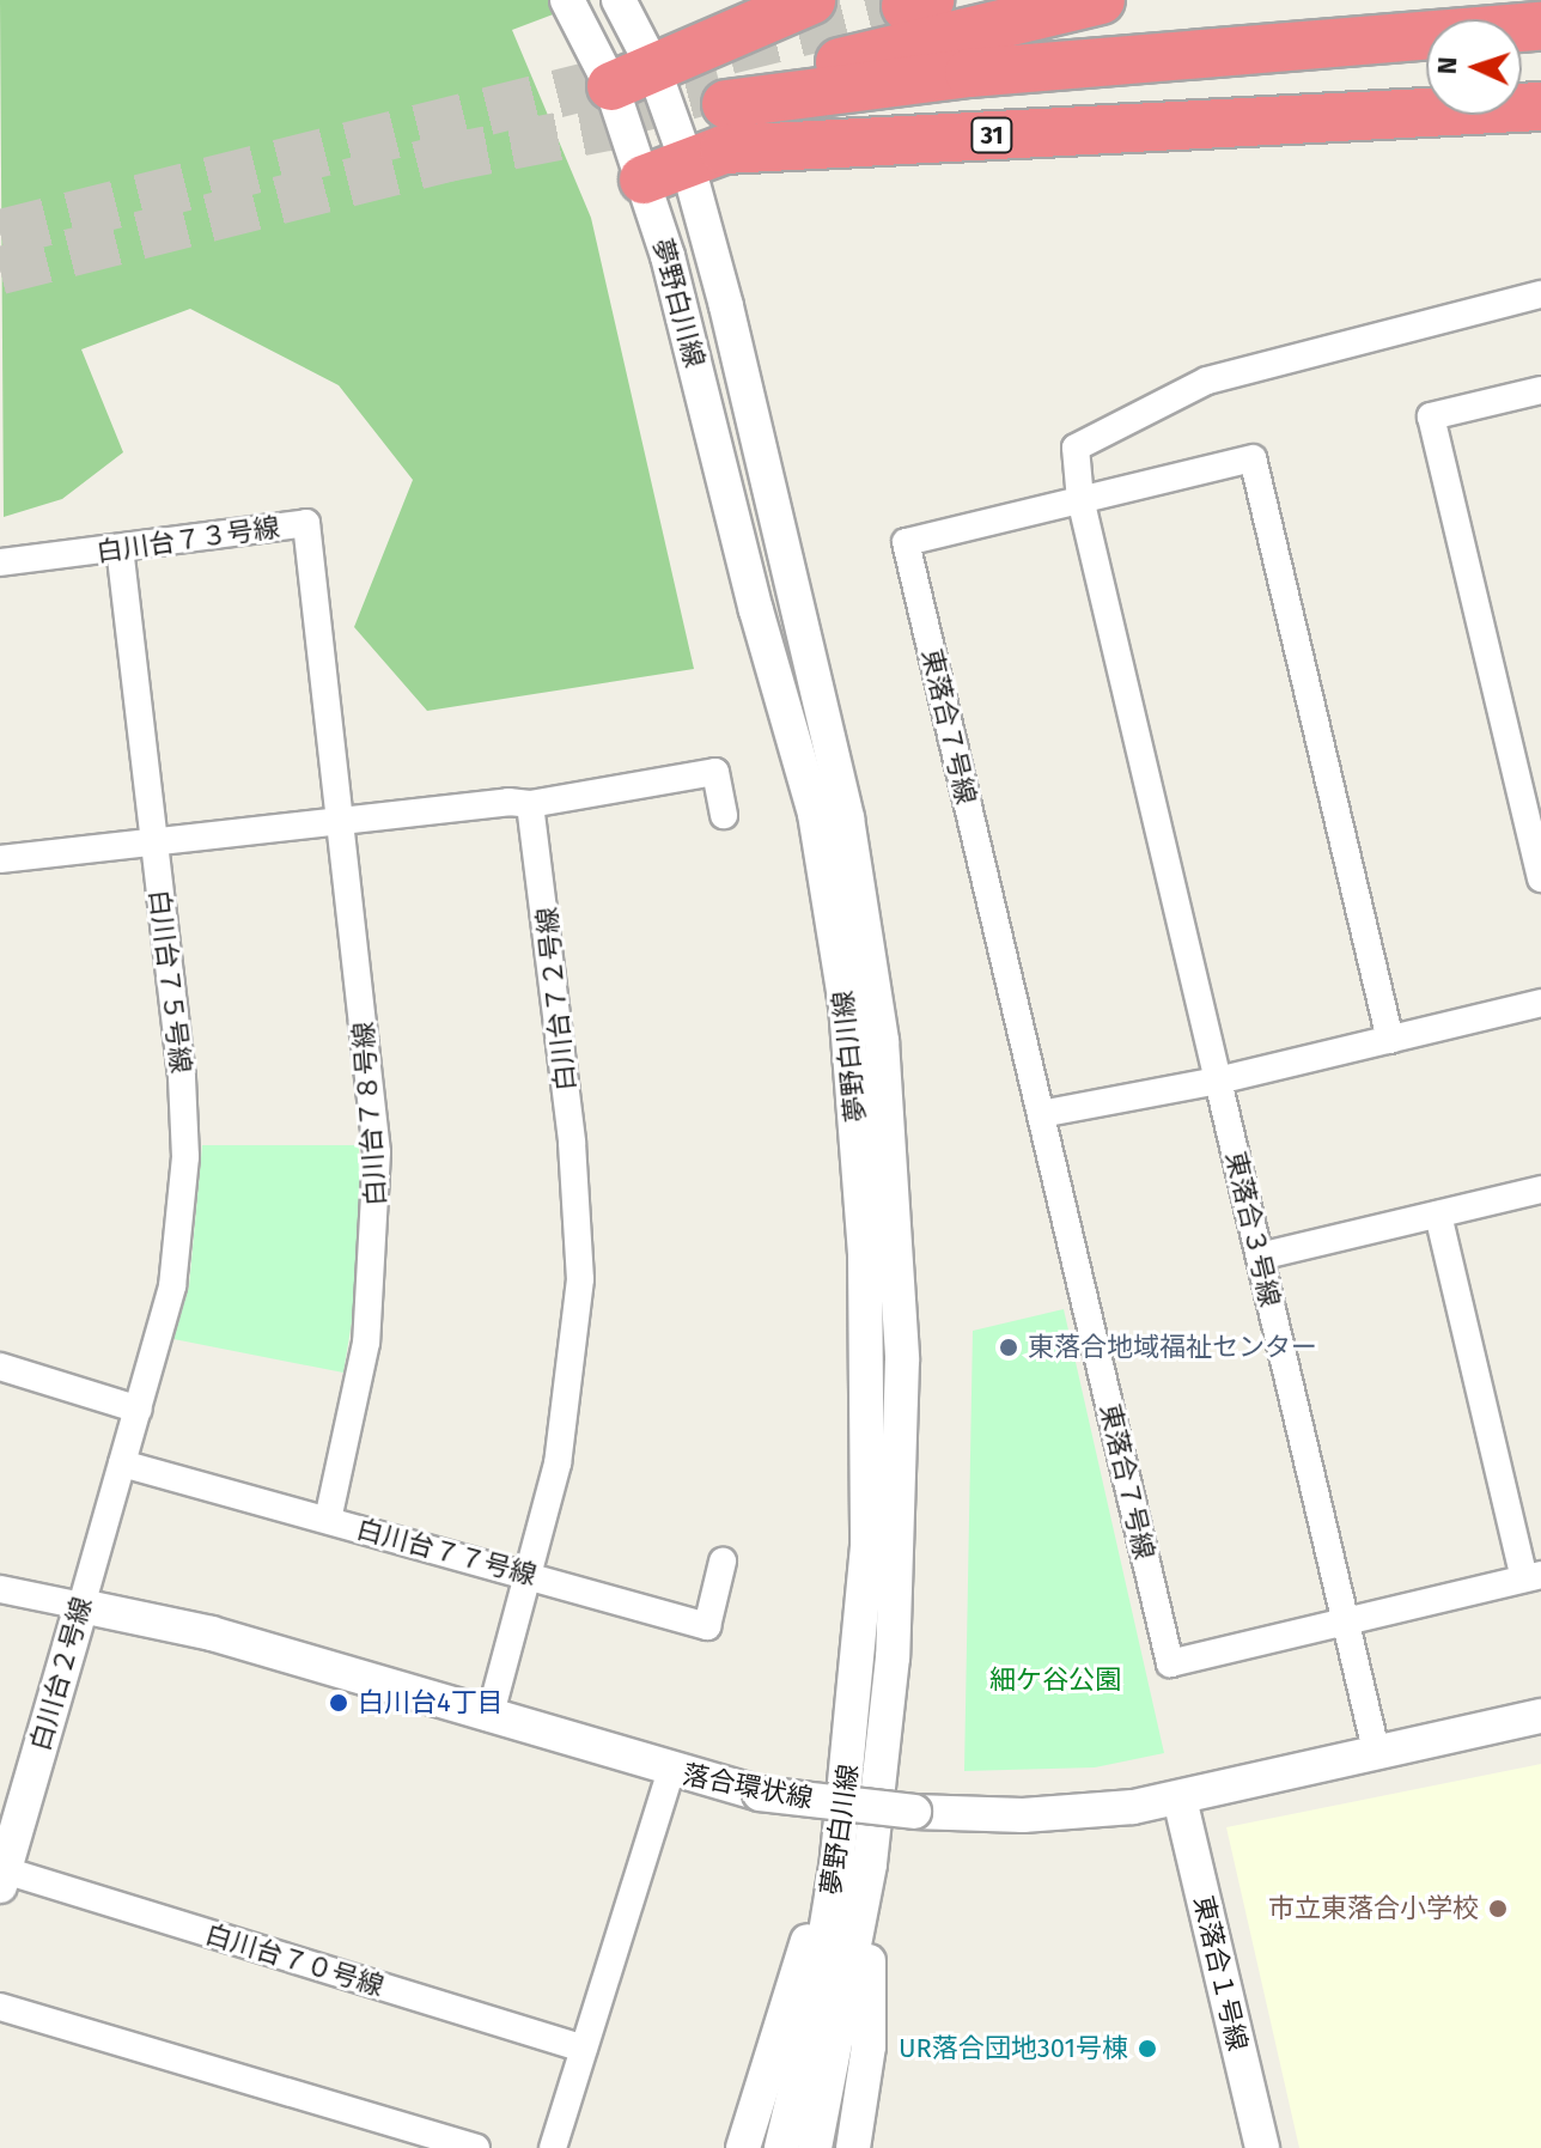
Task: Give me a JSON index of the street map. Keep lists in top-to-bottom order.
{
  "streets": {
    "highway": ["31"],
    "street": [
      "夢野白川線",
      "白川台７３号線",
      "東落合７号線",
      "白川台７５号線",
      "白川台７２号線",
      "白川台７８号線",
      "東落合３号線",
      "白川台７７号線",
      "白川台２号線",
      "落合環状線",
      "白川台７０号線",
      "東落合１号線"
    ]
  },
  "crossings": [
    ["31", "夢野白川線"],
    ["白川台７３号線", "白川台７５号線"],
    ["白川台７３号線", "白川台７８号線"],
    ["東落合７号線", "東落合３号線"],
    ["白川台７５号線", "白川台７７号線"],
    ["白川台７５号線", "白川台２号線"],
    ["白川台７２号線", "白川台７７号線"],
    ["白川台７２号線", "落合環状線"],
    ["白川台７８号線", "白川台７７号線"],
    ["東落合３号線", "落合環状線"],
    ["白川台７７号線", "白川台２号線"],
    ["白川台２号線", "落合環状線"],
    ["白川台２号線", "白川台７０号線"],
    ["落合環状線", "東落合１号線"]
  ],
  "parks": ["細ケ谷公園"],
  "places": [
    "東落合地域福祉センター",
    "白川台4丁目",
    "市立東落合小学校",
    "UR落合団地301号棟"
  ],
  "north": "left"
}
